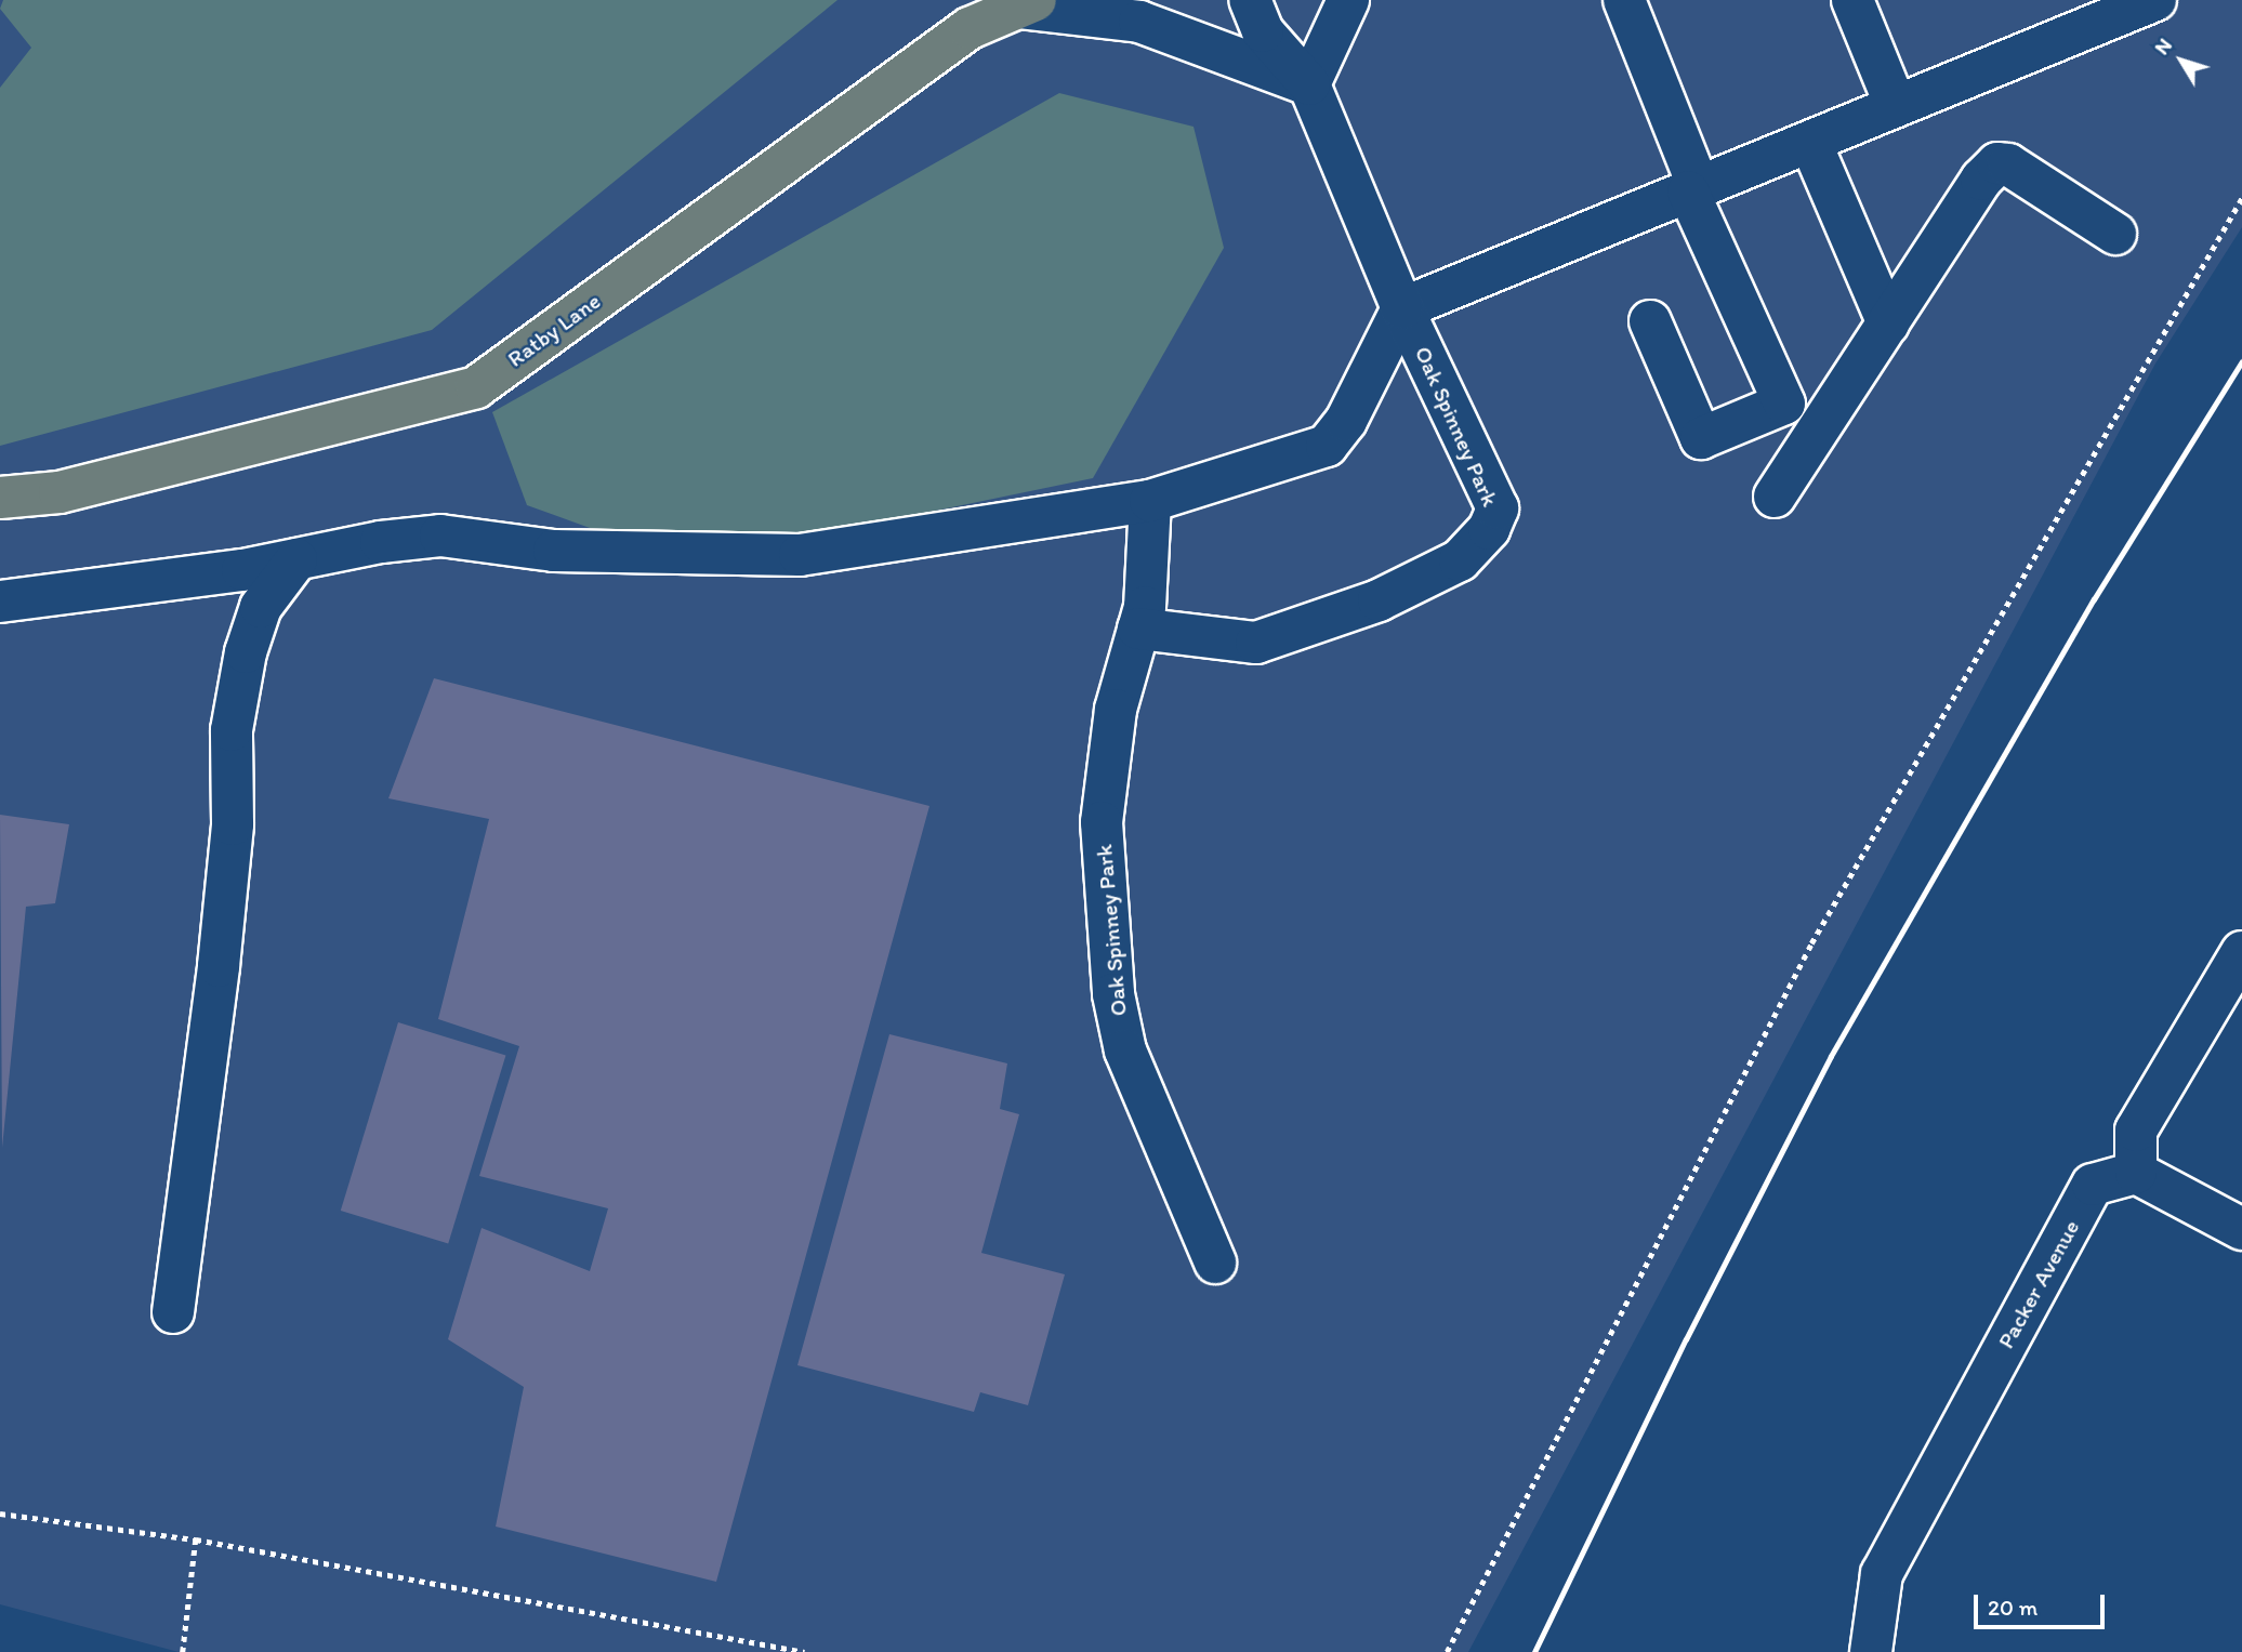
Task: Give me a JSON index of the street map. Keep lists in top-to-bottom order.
{
  "streets": {
    "main road": ["Ratby Lane"],
    "street": ["Oak Spinney Park", "Packer Avenue"]
  },
  "scale_bar": "20 m",
  "north": "top left"
}
